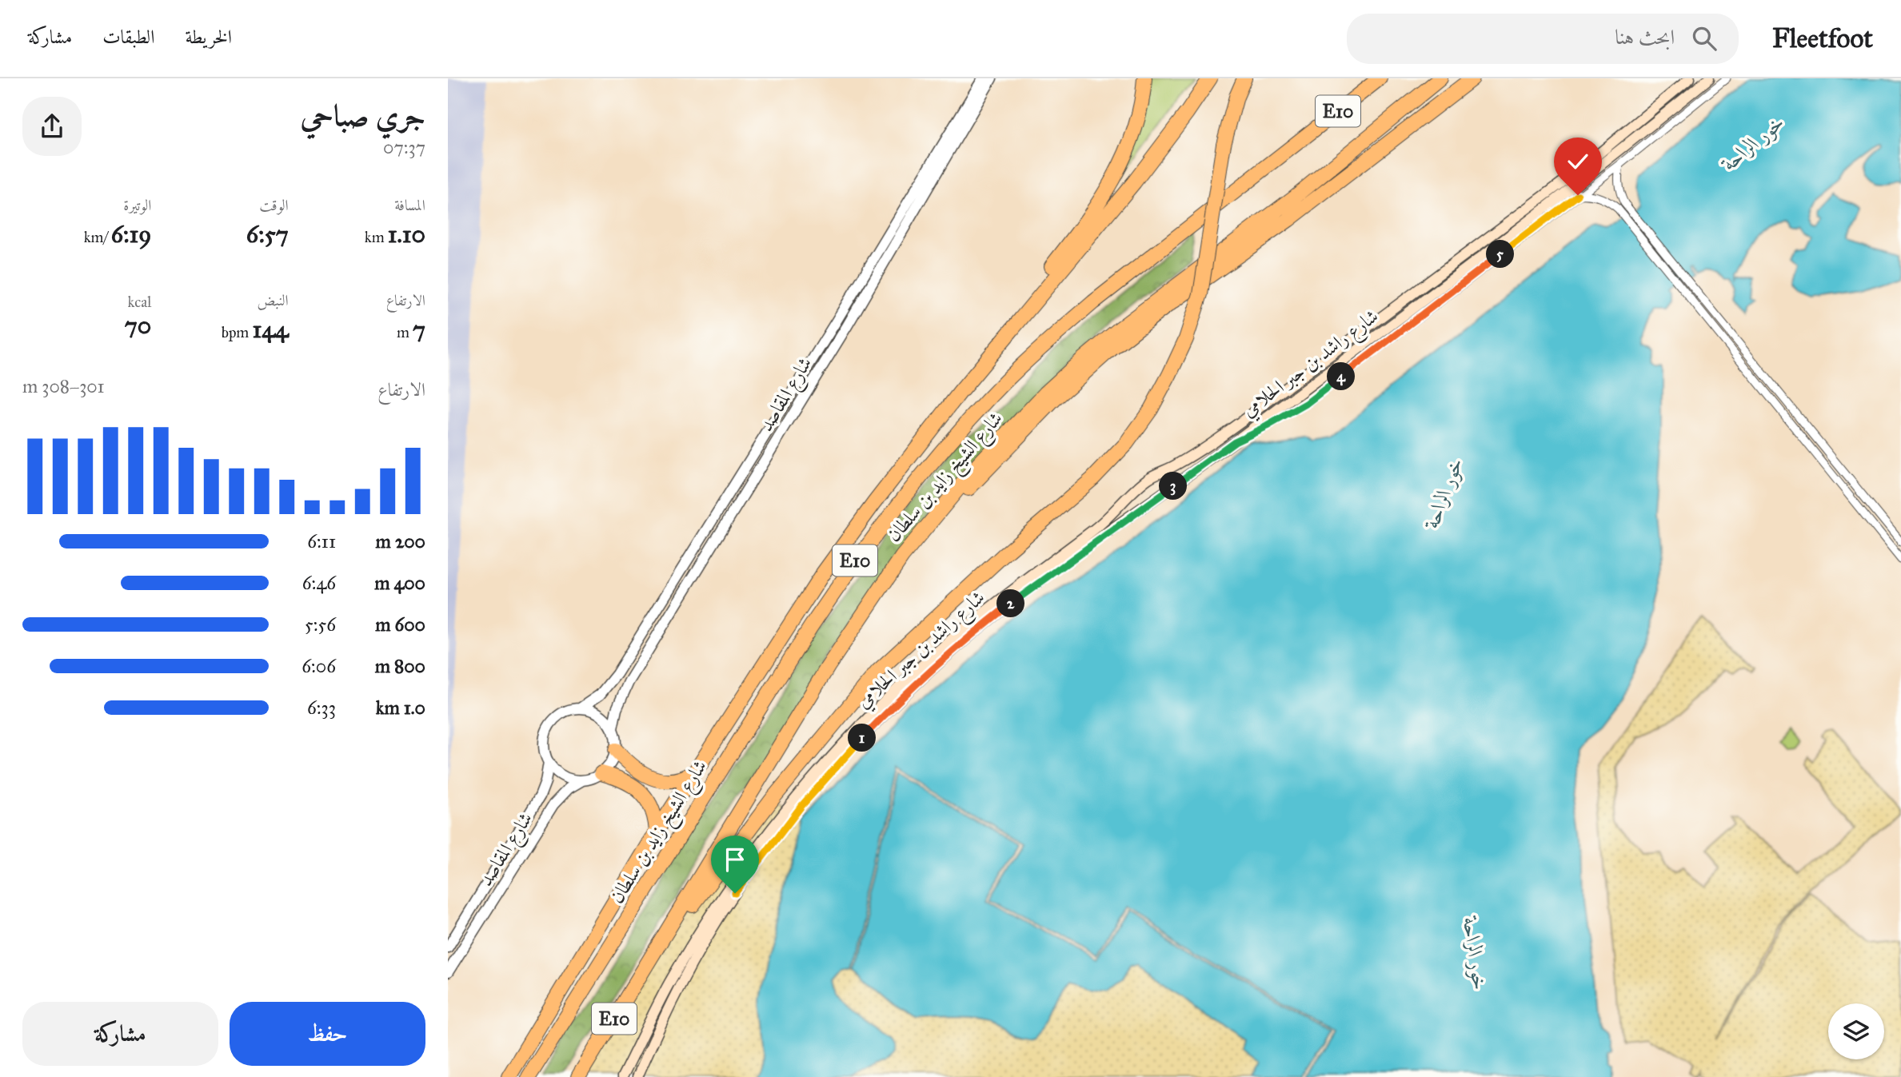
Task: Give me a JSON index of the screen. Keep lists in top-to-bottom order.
{
  "streets": {
    "highway": ["E10", "شارع الشيخ زايد بن سلطان"],
    "main road": ["شارع راشد بن جبر الحلامي"],
    "street": ["شارع المقاصد"]
  },
  "water": ["خور الراحة"],
  "page": {
    "header": "Fleetfoot",
    "search": "ابحث هنا",
    "nav": ["الخريطة", "الطبقات", "مشاركة"],
    "heading": ["جري صباحي", "07:37"],
    "stats": [
      ["المسافة", "1.10 km"],
      ["الوقت", "6:57"],
      ["الوتيرة", "6:19 /km"],
      ["الارتفاع", "7 m"],
      ["النبض", "144 bpm"],
      ["kcal", "70"]
    ],
    "pins": [
      "5",
      "4",
      "3",
      "2",
      "1"
    ],
    "chart": ["الارتفاع", "301–308 m"],
    "list": [
      {
        "name": "200 m",
        "note": "6:11"
      },
      {
        "name": "400 m",
        "note": "6:46"
      },
      {
        "name": "600 m",
        "note": "5:56"
      },
      {
        "name": "800 m",
        "note": "6:06"
      },
      {
        "name": "1.0 km",
        "note": "6:33"
      }
    ],
    "buttons": ["حفظ", "مشاركة"]
  }
}
